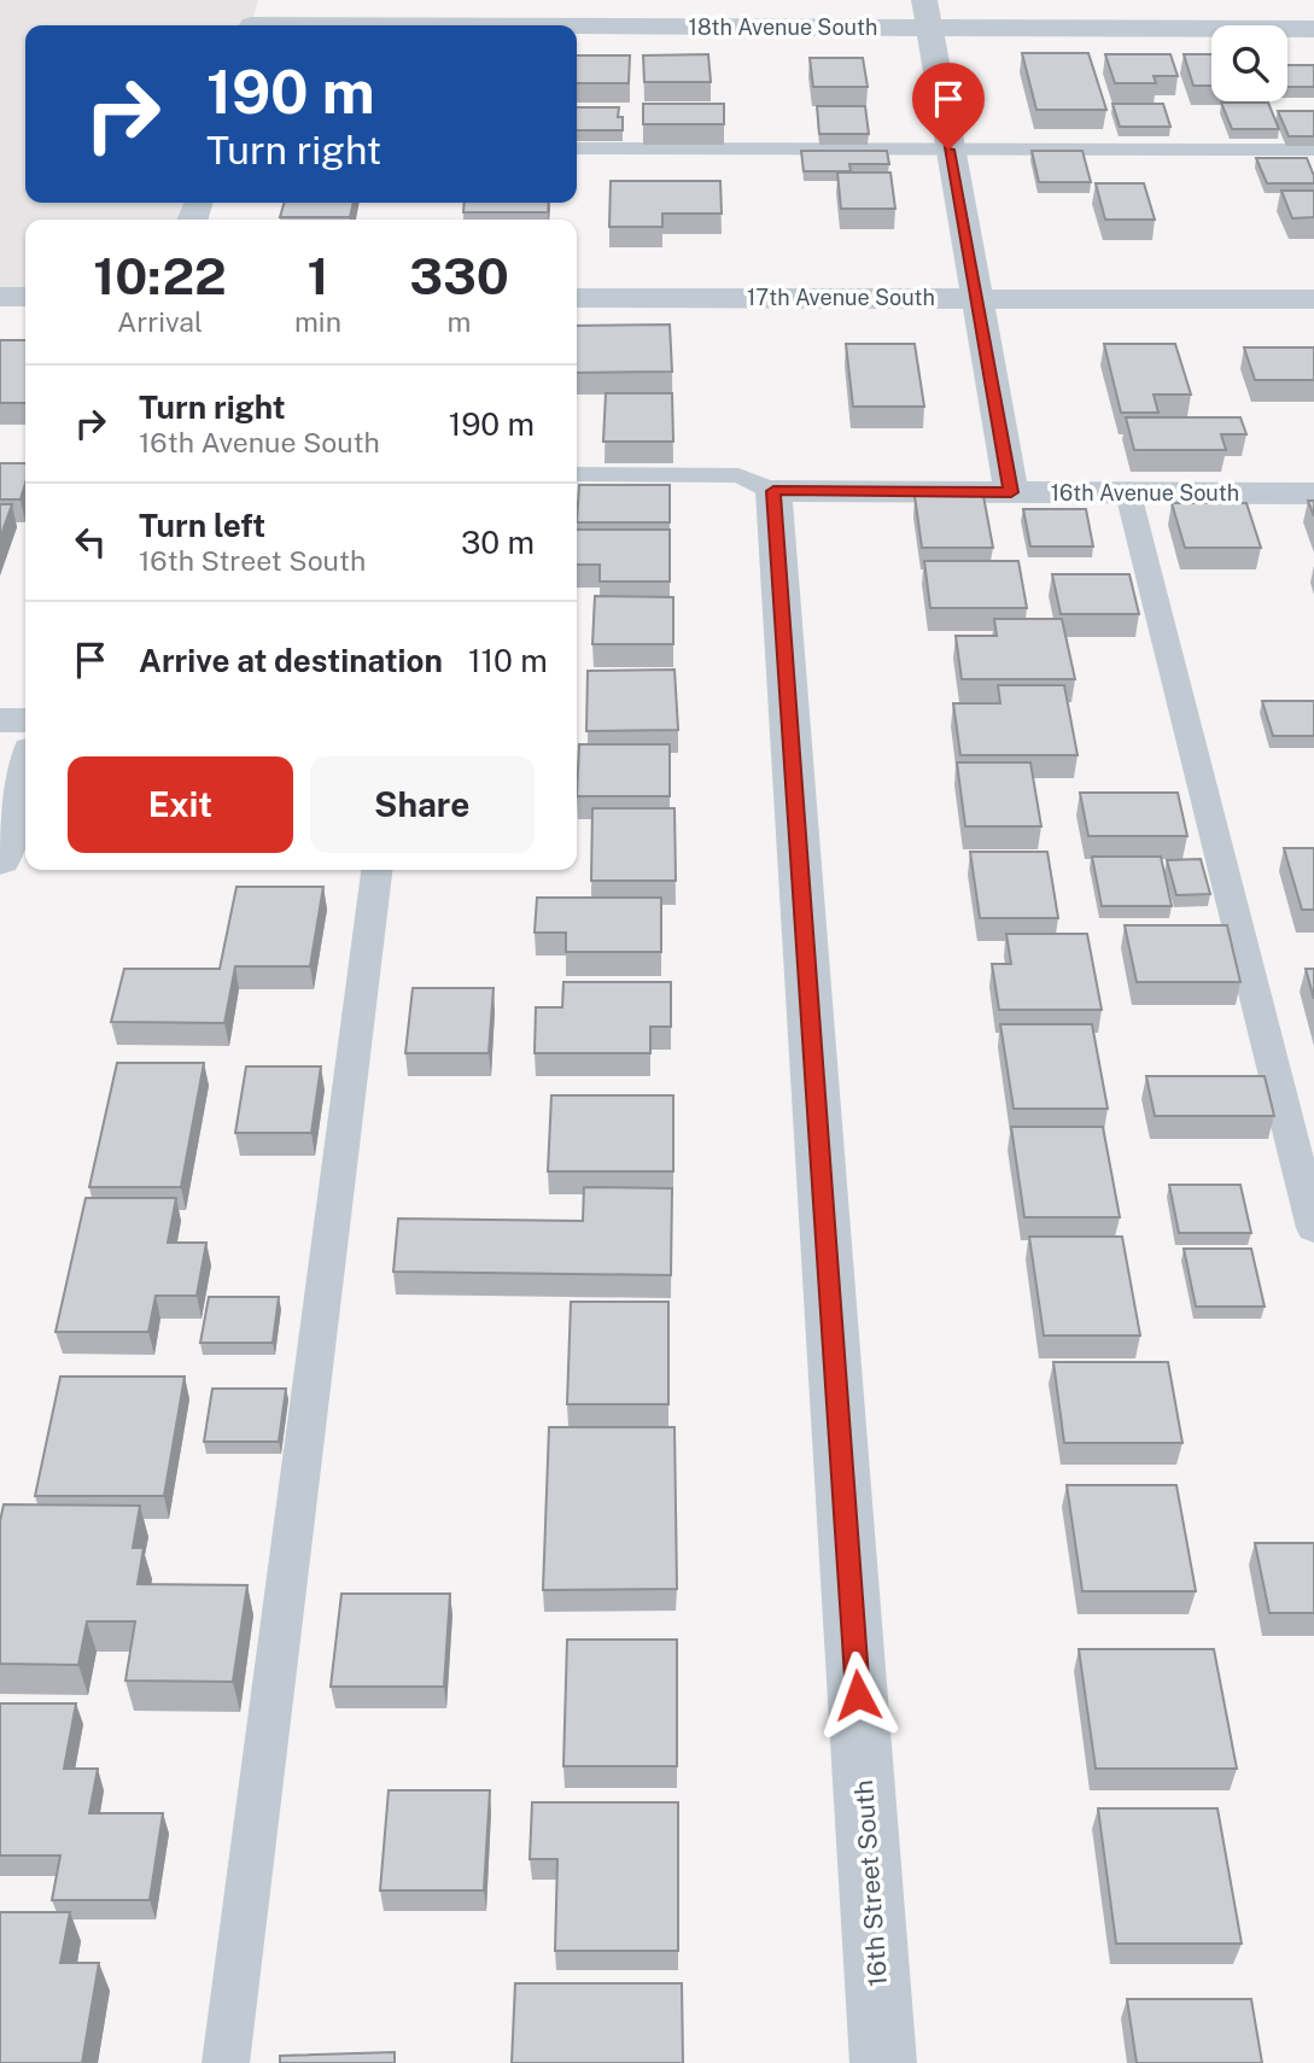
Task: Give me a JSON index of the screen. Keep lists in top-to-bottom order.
{
  "streets": {
    "street": [
      "18th Avenue South",
      "17th Avenue South",
      "16th Avenue South",
      "16th Street South"
    ]
  },
  "crossings": [
    ["16th Avenue South", "16th Street South"]
  ],
  "page": {
    "turn": ["190 m", "Turn right"],
    "eta": [
      "10:22",
      "Arrival",
      "1",
      "min",
      "330",
      "m"
    ],
    "list": [
      {
        "name": "Turn right",
        "note": "16th Avenue South",
        "value": "190 m"
      },
      {
        "name": "Turn left",
        "note": "16th Street South",
        "value": "30 m"
      },
      {
        "name": "Arrive at destination",
        "value": "110 m"
      }
    ],
    "buttons": ["Exit", "Share"]
  }
}
